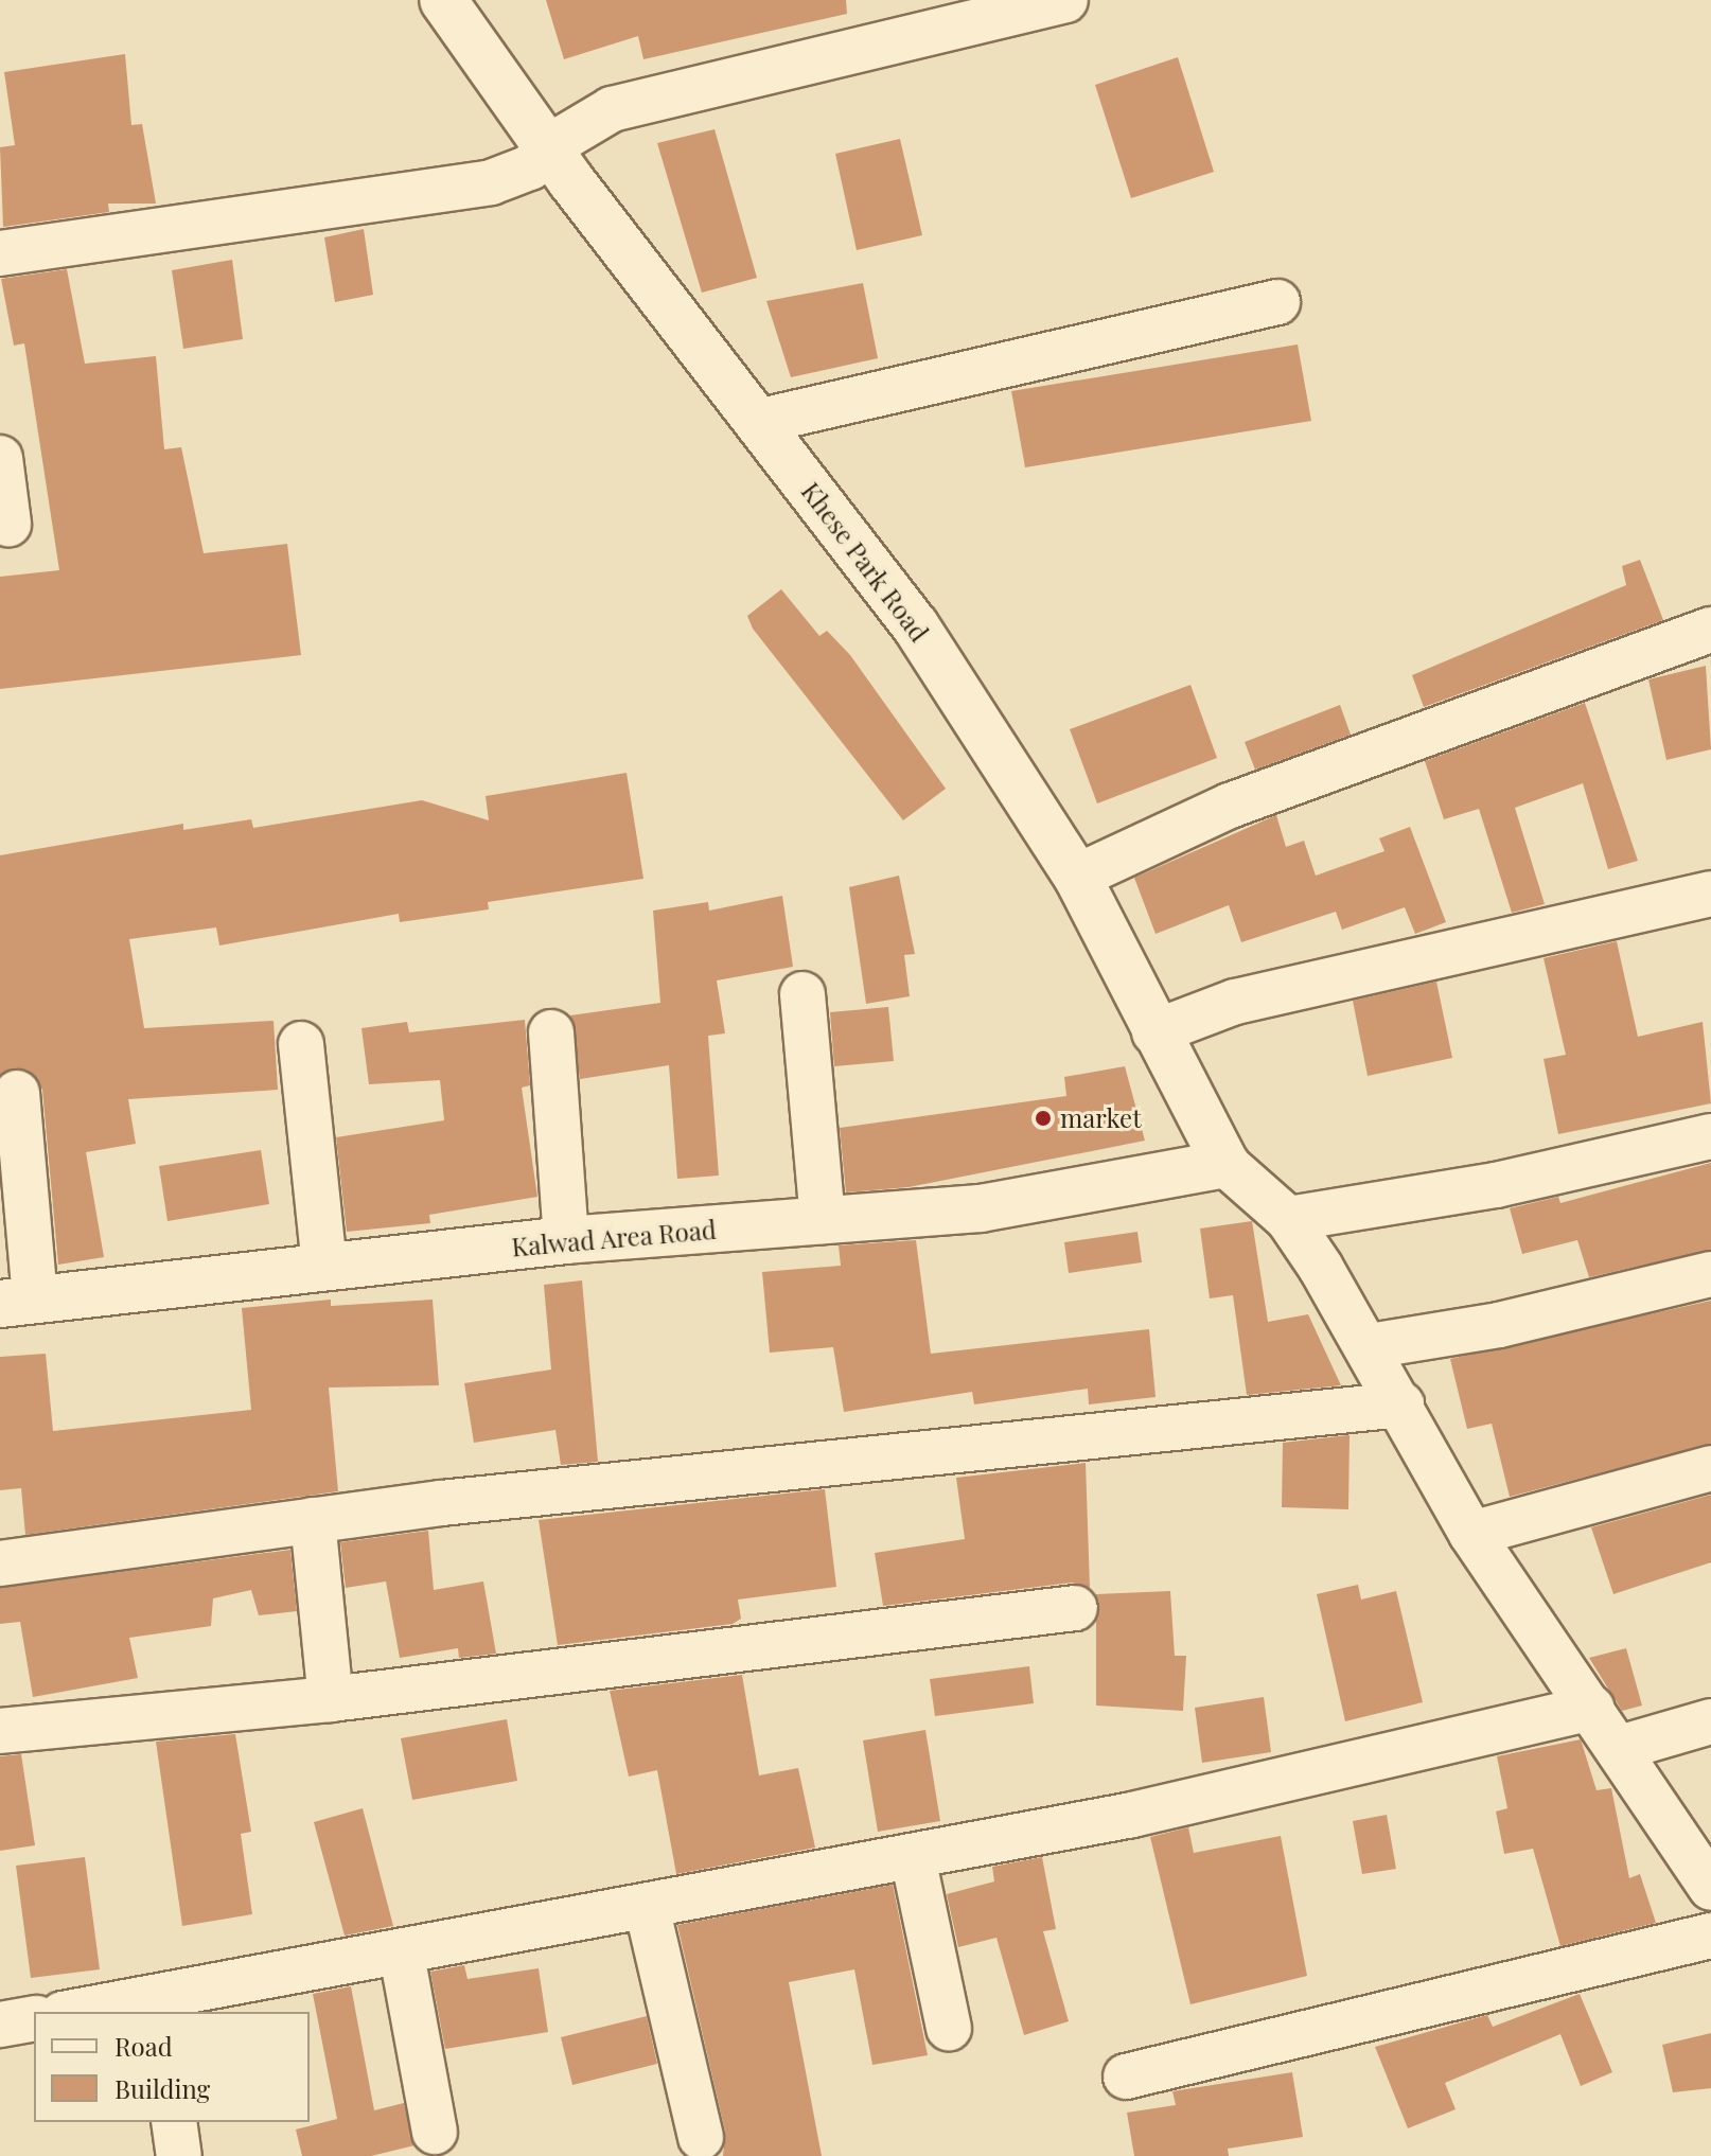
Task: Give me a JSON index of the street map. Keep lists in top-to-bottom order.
{
  "streets": {
    "street": ["Khese Park Road", "Kalwad Area Road"]
  },
  "crossings": [
    ["Khese Park Road", "Kalwad Area Road"]
  ],
  "places": ["market"],
  "legend": ["Road", "Building"]
}
